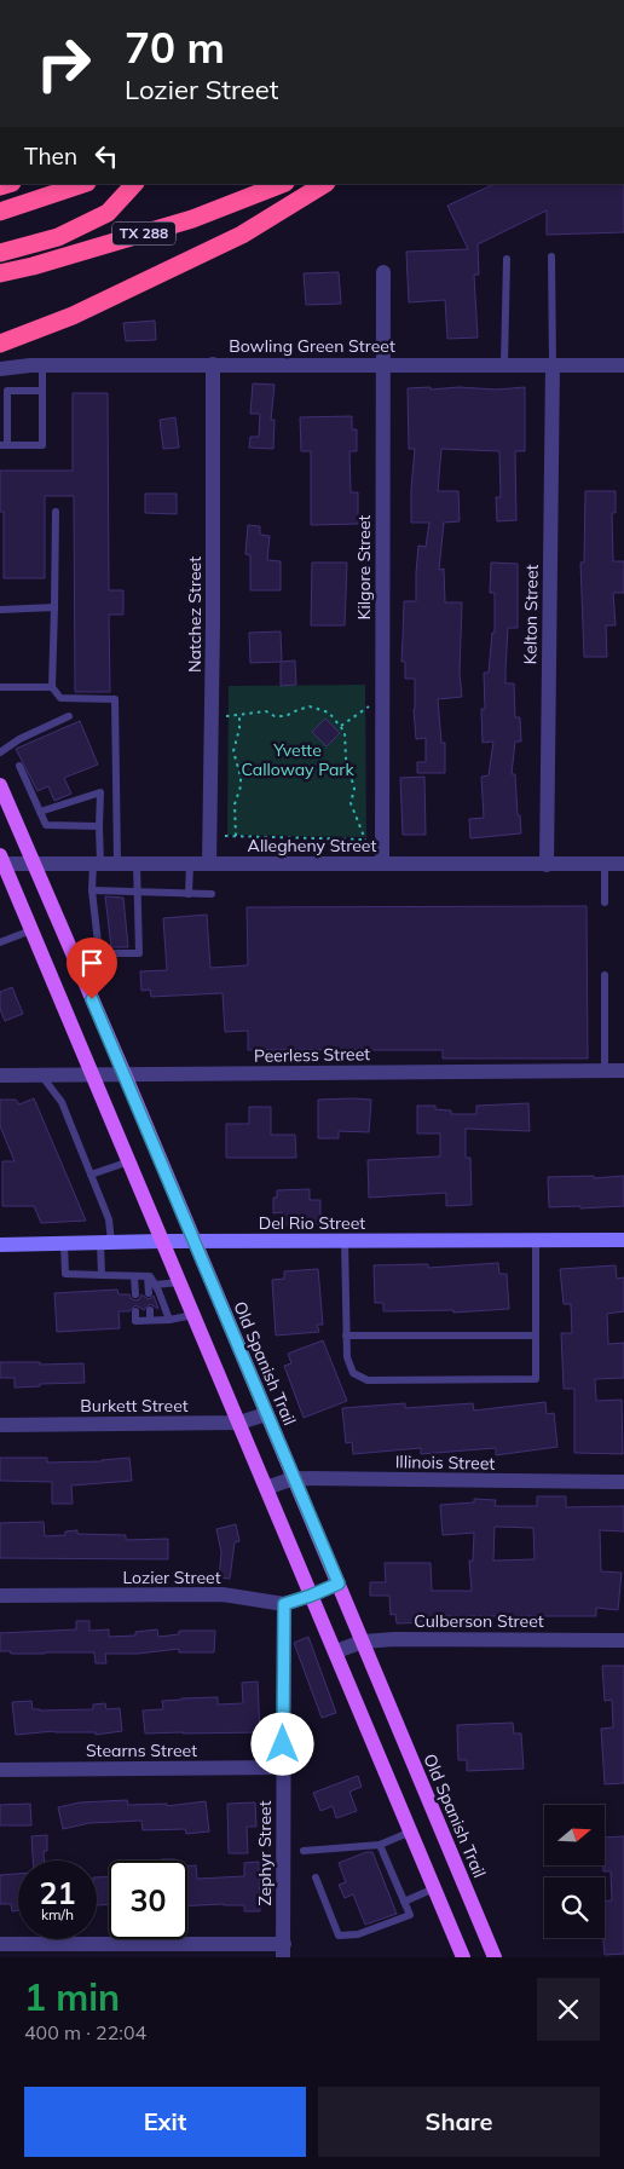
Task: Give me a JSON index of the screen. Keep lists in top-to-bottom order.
{
  "streets": {
    "highway": ["TX 288"],
    "main road": ["Old Spanish Trail"],
    "street": [
      "Bowling Green Street",
      "Kilgore Street",
      "Natchez Street",
      "Kelton Street",
      "Allegheny Street",
      "Peerless Street",
      "Del Rio Street",
      "Burkett Street",
      "Illinois Street",
      "Lozier Street",
      "Culberson Street",
      "Stearns Street",
      "Zephyr Street"
    ]
  },
  "crossings": [
    ["Bowling Green Street", "Kilgore Street"],
    ["Bowling Green Street", "Natchez Street"],
    ["Bowling Green Street", "Kelton Street"],
    ["Kilgore Street", "Allegheny Street"],
    ["Natchez Street", "Allegheny Street"],
    ["Kelton Street", "Allegheny Street"],
    ["Allegheny Street", "Old Spanish Trail"],
    ["Peerless Street", "Old Spanish Trail"],
    ["Del Rio Street", "Old Spanish Trail"],
    ["Old Spanish Trail", "Burkett Street"],
    ["Old Spanish Trail", "Illinois Street"],
    ["Old Spanish Trail", "Lozier Street"],
    ["Old Spanish Trail", "Culberson Street"],
    ["Lozier Street", "Zephyr Street"],
    ["Stearns Street", "Zephyr Street"]
  ],
  "parks": ["Yvette Calloway Park"],
  "north": "right",
  "page": {
    "turn": ["70 m", "Lozier Street"],
    "then": "Then",
    "speed": "21 km/h",
    "limit": "30",
    "heading": ["1 min", "400 m · 22:04"],
    "buttons": ["Exit", "Share"]
  }
}
